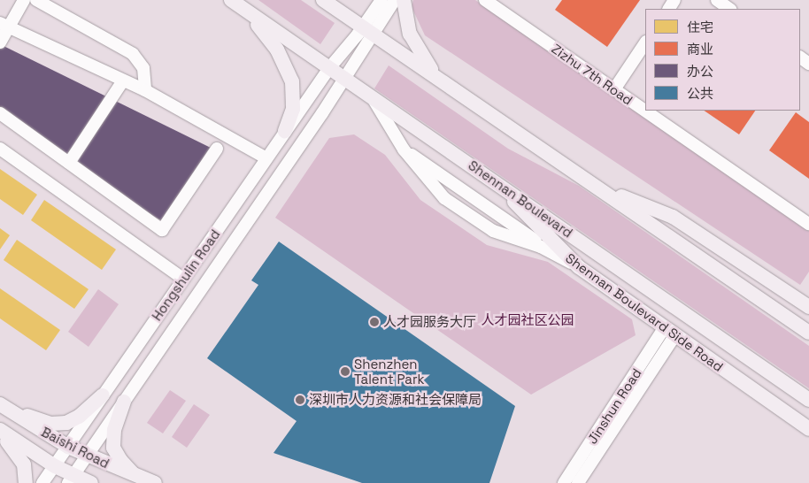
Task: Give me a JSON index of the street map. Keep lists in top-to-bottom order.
{
  "streets": {
    "main road": ["Shennan Boulevard", "Shennan Boulevard Side Road", "Baishi Road"],
    "street": ["Zizhu 7th Road", "Hongshulin Road", "Jinshun Road"]
  },
  "crossings": [
    ["Shennan Boulevard", "Hongshulin Road"],
    ["Shennan Boulevard", "Shennan Boulevard Side Road"],
    ["Hongshulin Road", "Baishi Road"],
    ["Shennan Boulevard Side Road", "Jinshun Road"]
  ],
  "parks": ["人才园社区公园"],
  "places": ["人才园服务大厅", "Shenzhen Talent Park", "深圳市人力资源和社会保障局"],
  "legend": [
    "住宅",
    "商业",
    "办公",
    "公共"
  ]
}
